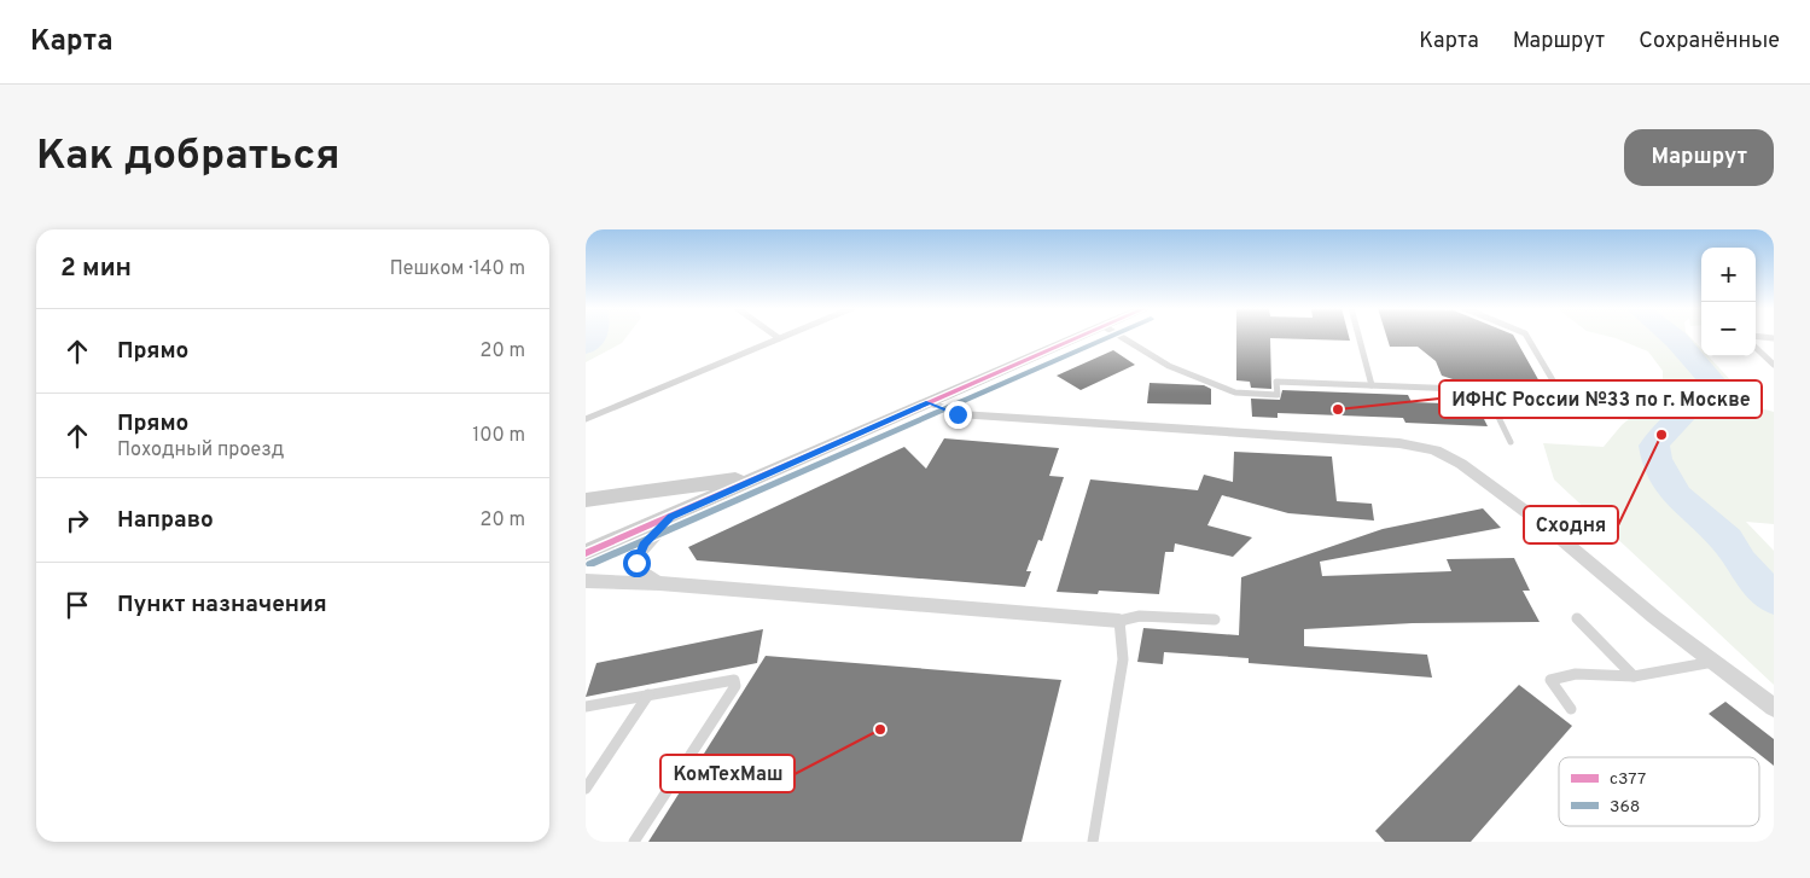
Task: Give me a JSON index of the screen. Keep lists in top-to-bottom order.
{
  "places": ["ИФНС России №33 по г. Москве", "Сходня", "КомТехМаш"],
  "lines": ["transit line с377", "transit line 368"],
  "legend": ["с377", "368"],
  "page": {
    "header": "Карта",
    "nav": ["Карта", "Маршрут", "Сохранённые"],
    "buttons": "Маршрут",
    "title": "Как добраться",
    "heading": ["2 мин", "Пешком · 140 m"],
    "map_buttons": ["+", "−"],
    "list": [
      ["Прямо", "20 m"],
      ["Прямо", "Походный проезд", "100 m"],
      ["Направо", "20 m"],
      "Пункт назначения"
    ]
  }
}
